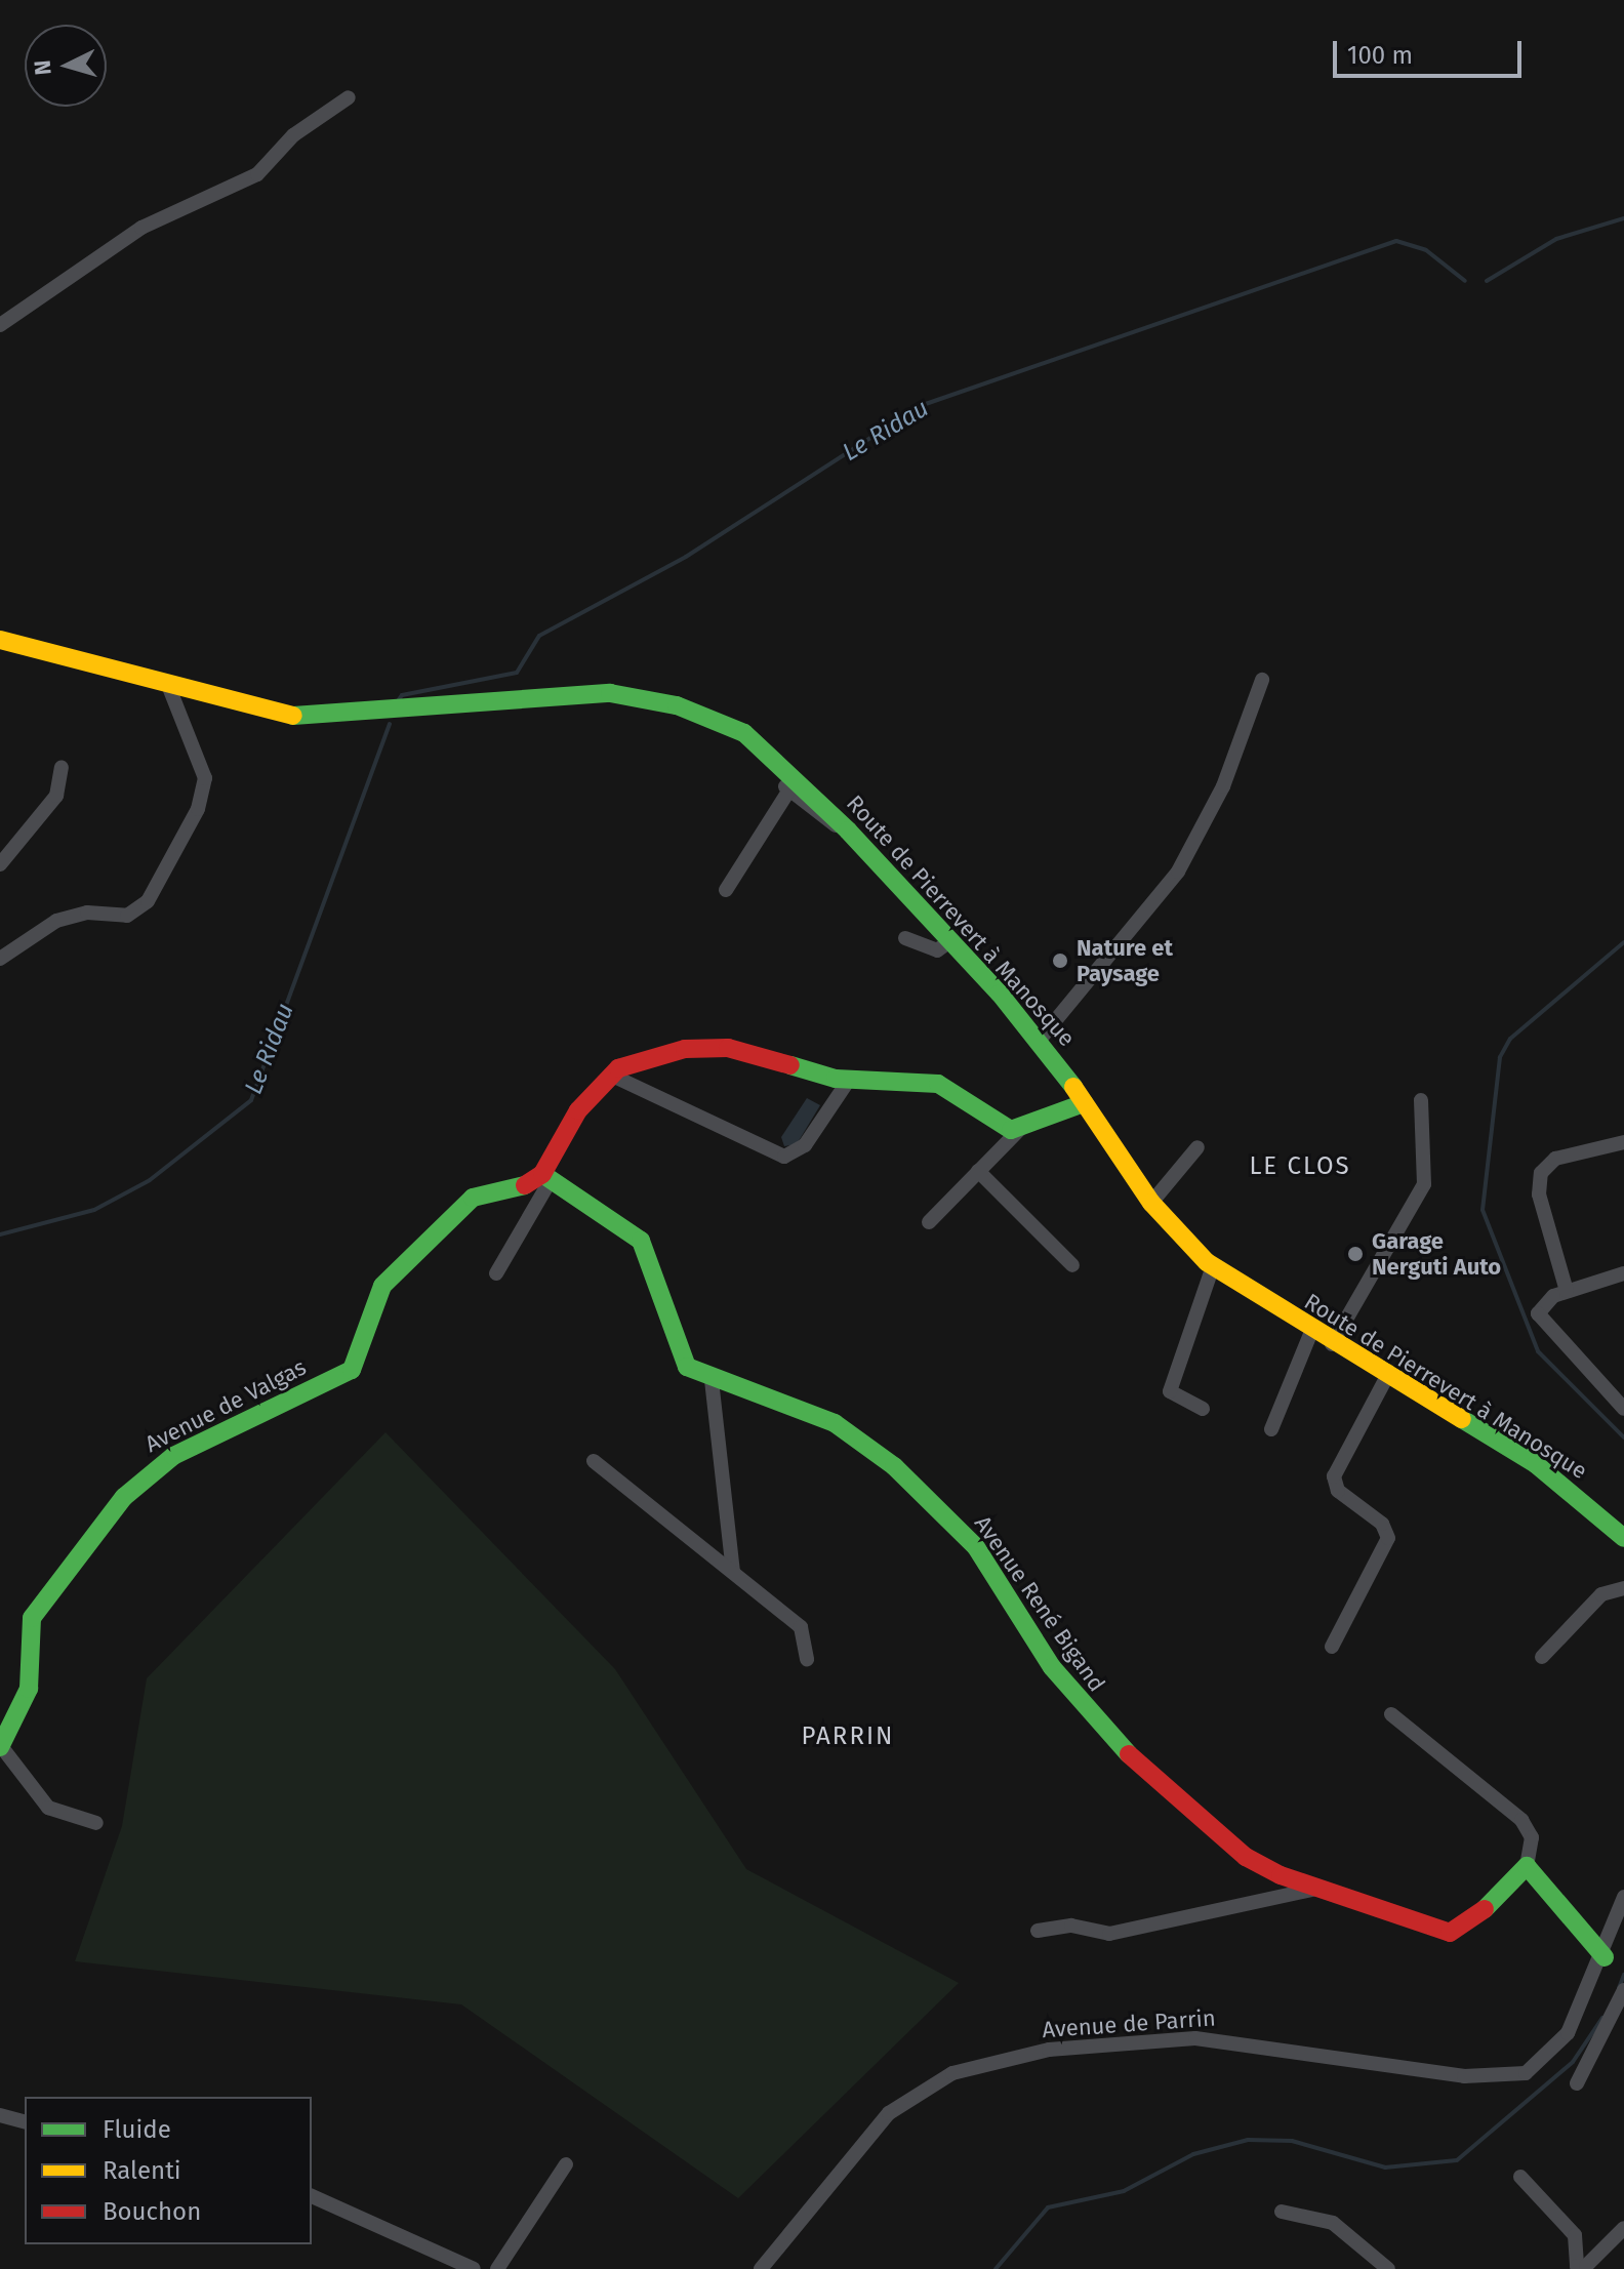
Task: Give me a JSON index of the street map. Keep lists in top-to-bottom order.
{
  "streets": {
    "street": [
      "Route de Pierrevert à Manosque",
      "Avenue de Valgas",
      "Avenue René Bigand",
      "Avenue de Parrin"
    ]
  },
  "crossings": [
    ["Avenue de Valgas", "Avenue René Bigand"]
  ],
  "districts": ["LE CLOS", "PARRIN"],
  "water": ["Le Ridau"],
  "places": ["Nature et Paysage", "Garage Nerguti Auto"],
  "legend": ["Fluide", "Ralenti", "Bouchon"],
  "scale_bar": "100 m",
  "north": "left"
}
